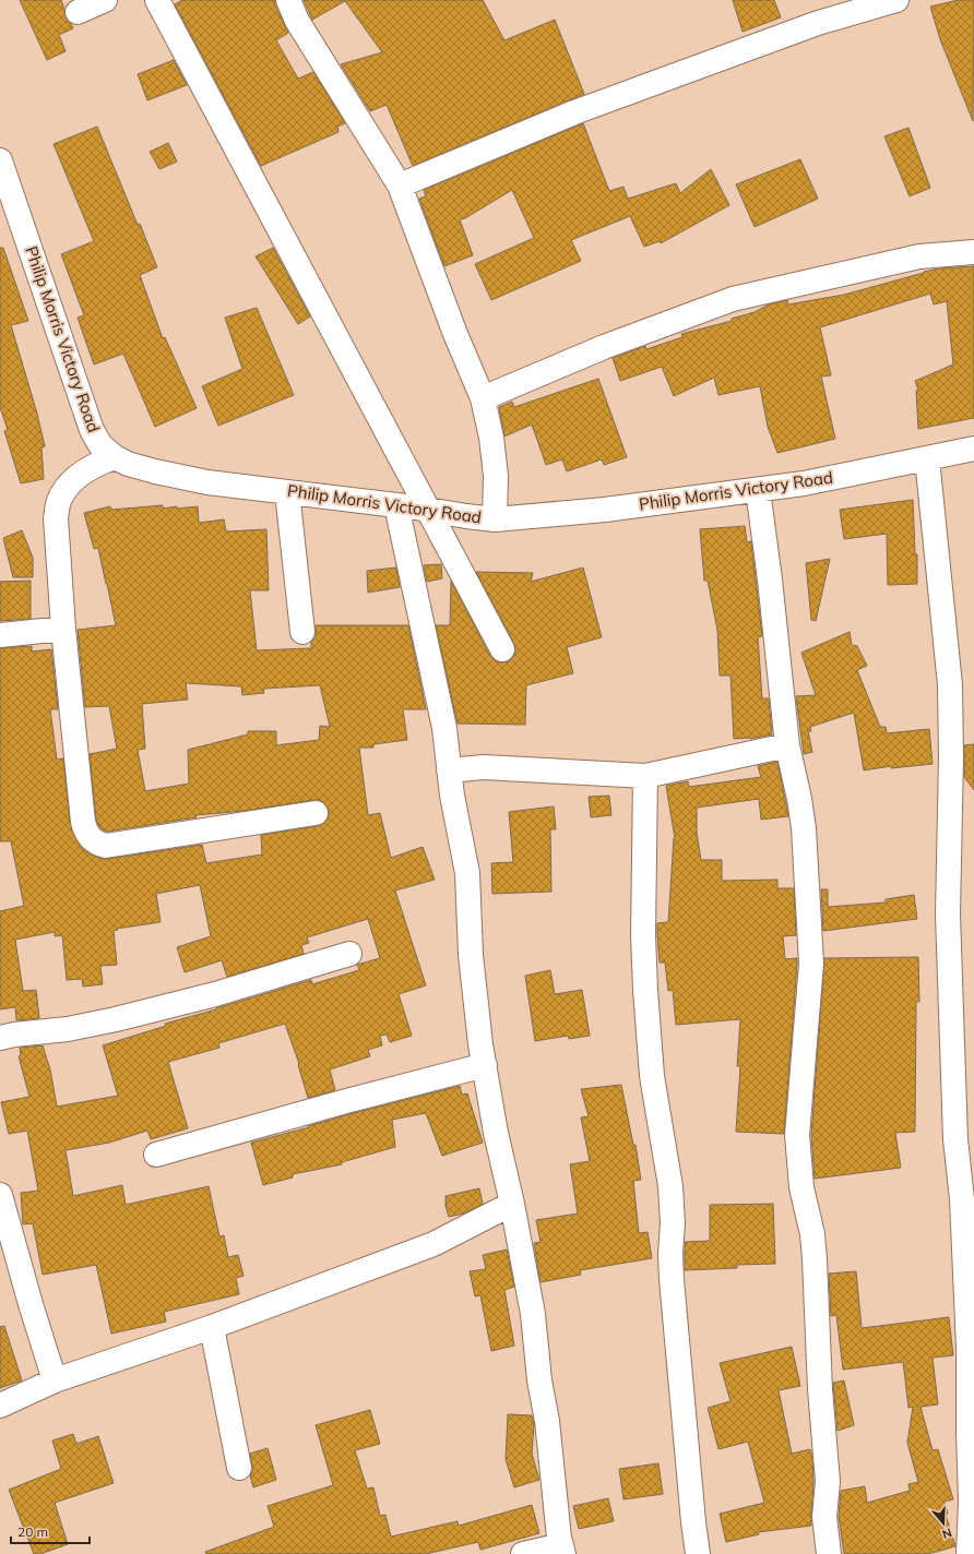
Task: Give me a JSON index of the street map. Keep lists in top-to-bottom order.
{
  "streets": {
    "street": ["Philip Morris Victory Road"]
  },
  "scale_bar": "20 m",
  "north": "bottom"
}
